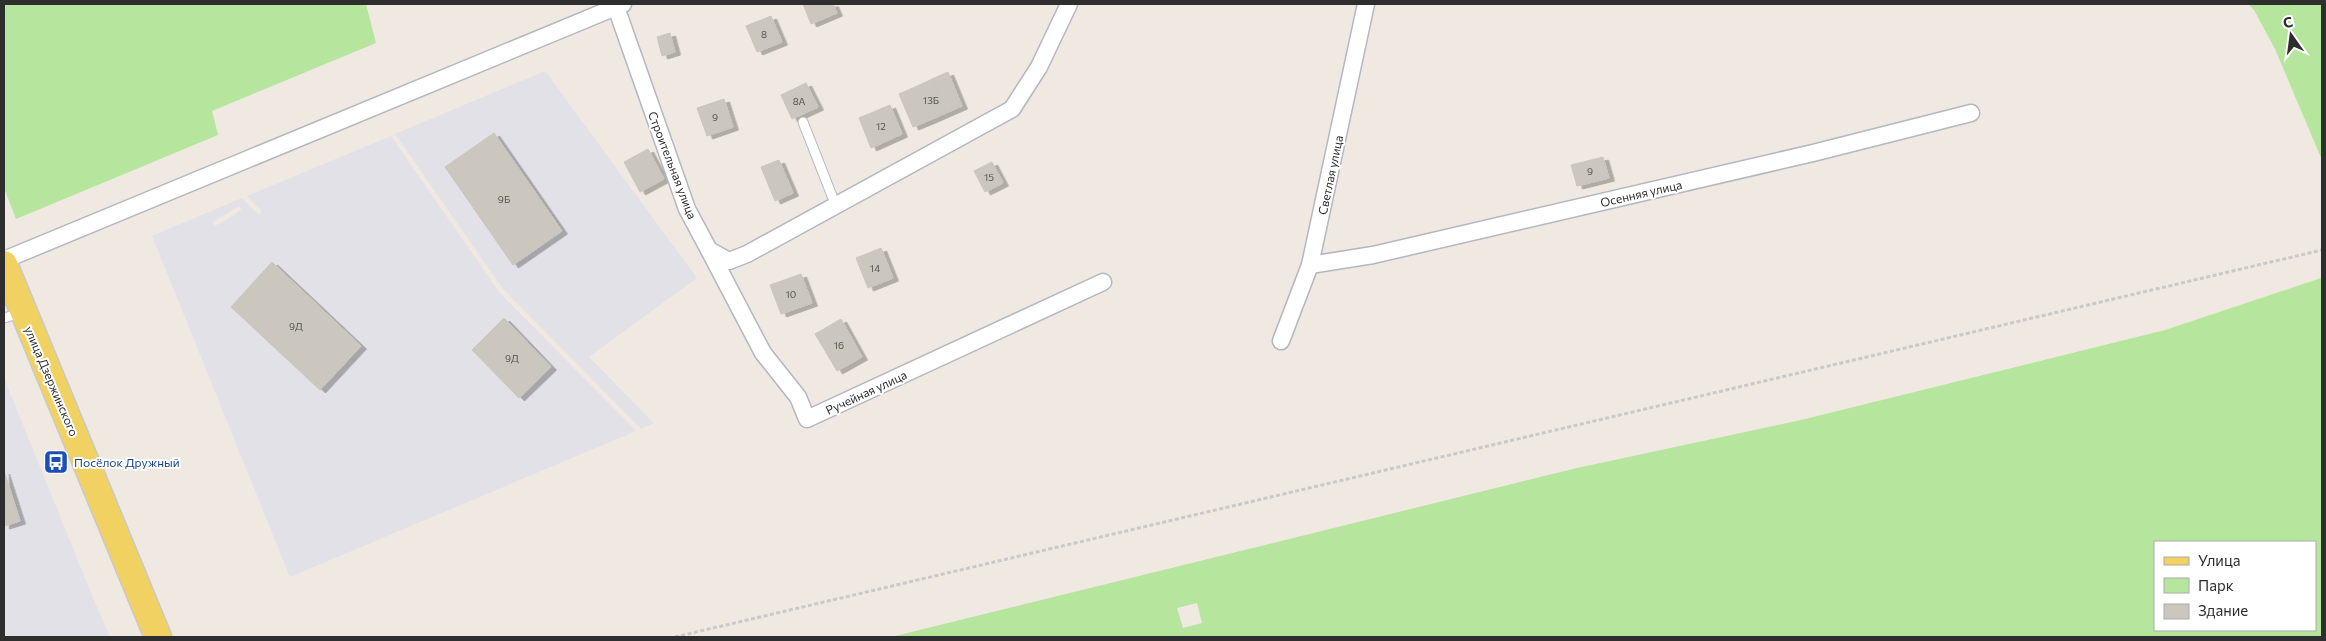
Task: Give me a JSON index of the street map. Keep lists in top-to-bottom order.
{
  "streets": {
    "main road": ["улица Дзержинского"],
    "street": [
      "Строительная улица",
      "Светлая улица",
      "Осенняя улица",
      "Ручейная улица"
    ]
  },
  "crossings": [
    ["Строительная улица", "Ручейная улица"],
    ["Светлая улица", "Осенняя улица"]
  ],
  "places": {
    "bus stop": ["Посёлок Дружный"]
  },
  "house_numbers": [
    "8",
    "13Б",
    "8А",
    "9",
    "12",
    "9",
    "15",
    "9Б",
    "14",
    "10",
    "9Д",
    "16",
    "9Д"
  ],
  "legend": ["Улица", "Парк", "Здание"],
  "north": "top"
}
